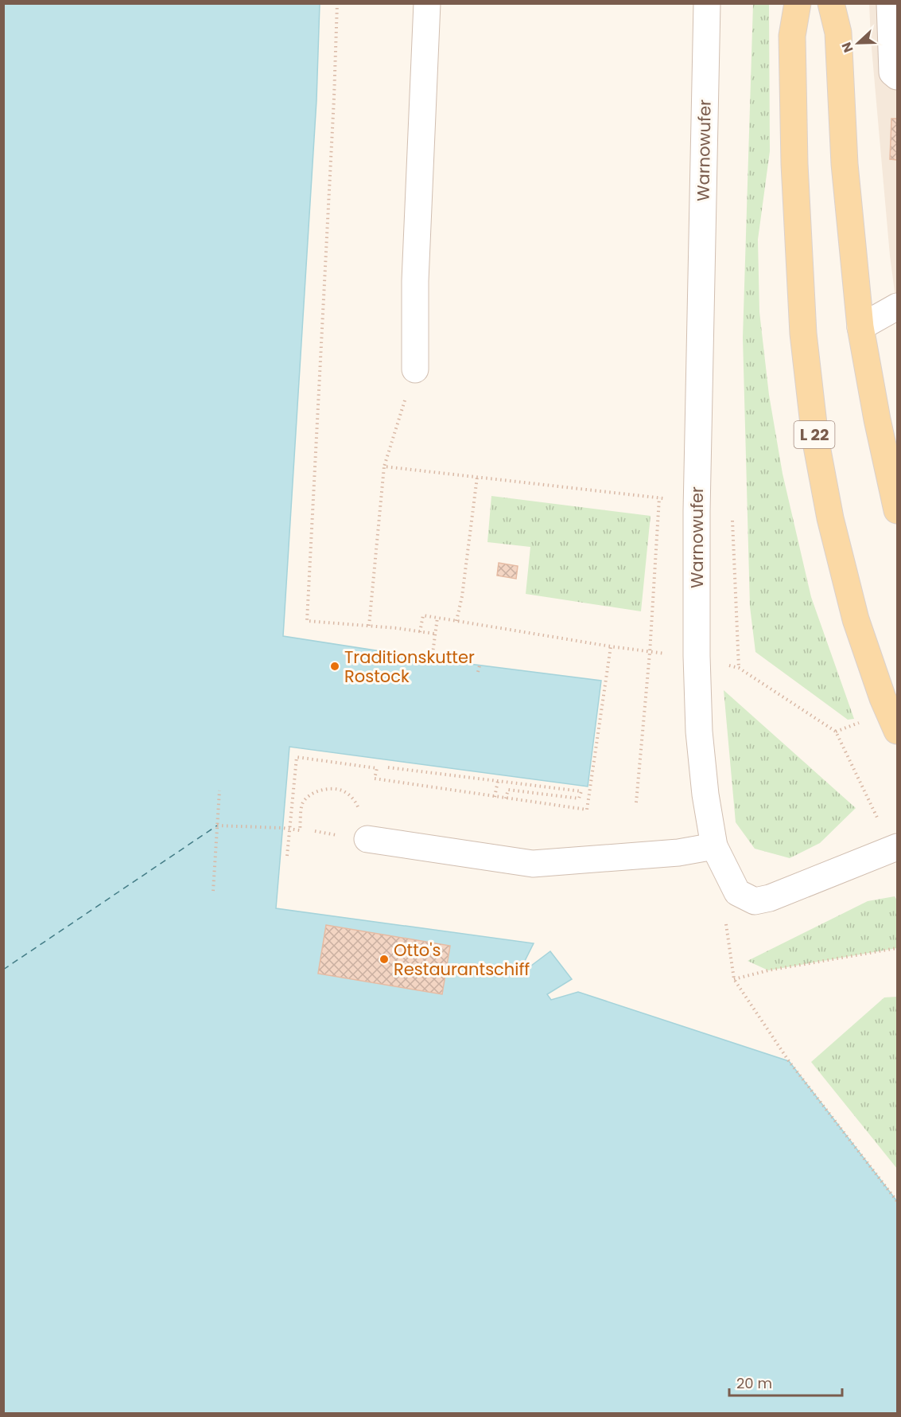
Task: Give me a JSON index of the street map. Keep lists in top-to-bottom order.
{
  "streets": {
    "main road": ["L 22"],
    "street": ["Warnowufer"]
  },
  "places": ["Traditionskutter Rostock", "Otto's Restaurantschiff"],
  "scale_bar": "20 m",
  "north": "left"
}
